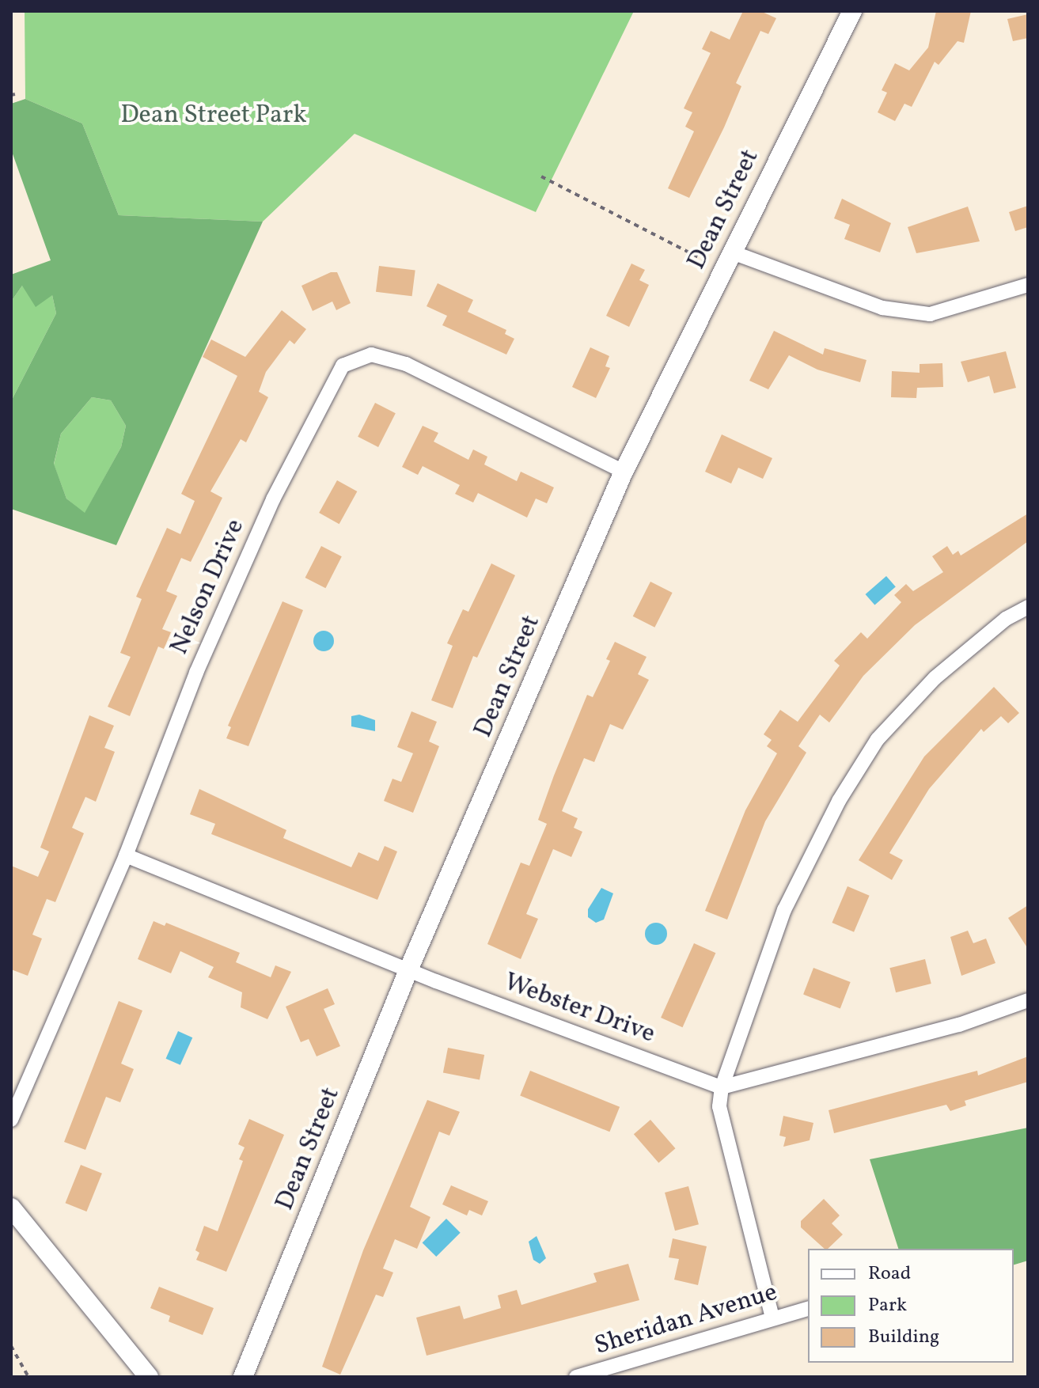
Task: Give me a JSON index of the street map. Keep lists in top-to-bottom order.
{
  "streets": {
    "street": [
      "Dean Street",
      "Nelson Drive",
      "Webster Drive",
      "Sheridan Avenue"
    ]
  },
  "crossings": [
    ["Dean Street", "Nelson Drive"],
    ["Dean Street", "Webster Drive"],
    ["Nelson Drive", "Webster Drive"]
  ],
  "parks": ["Dean Street Park"],
  "legend": ["Road", "Park", "Building"]
}
